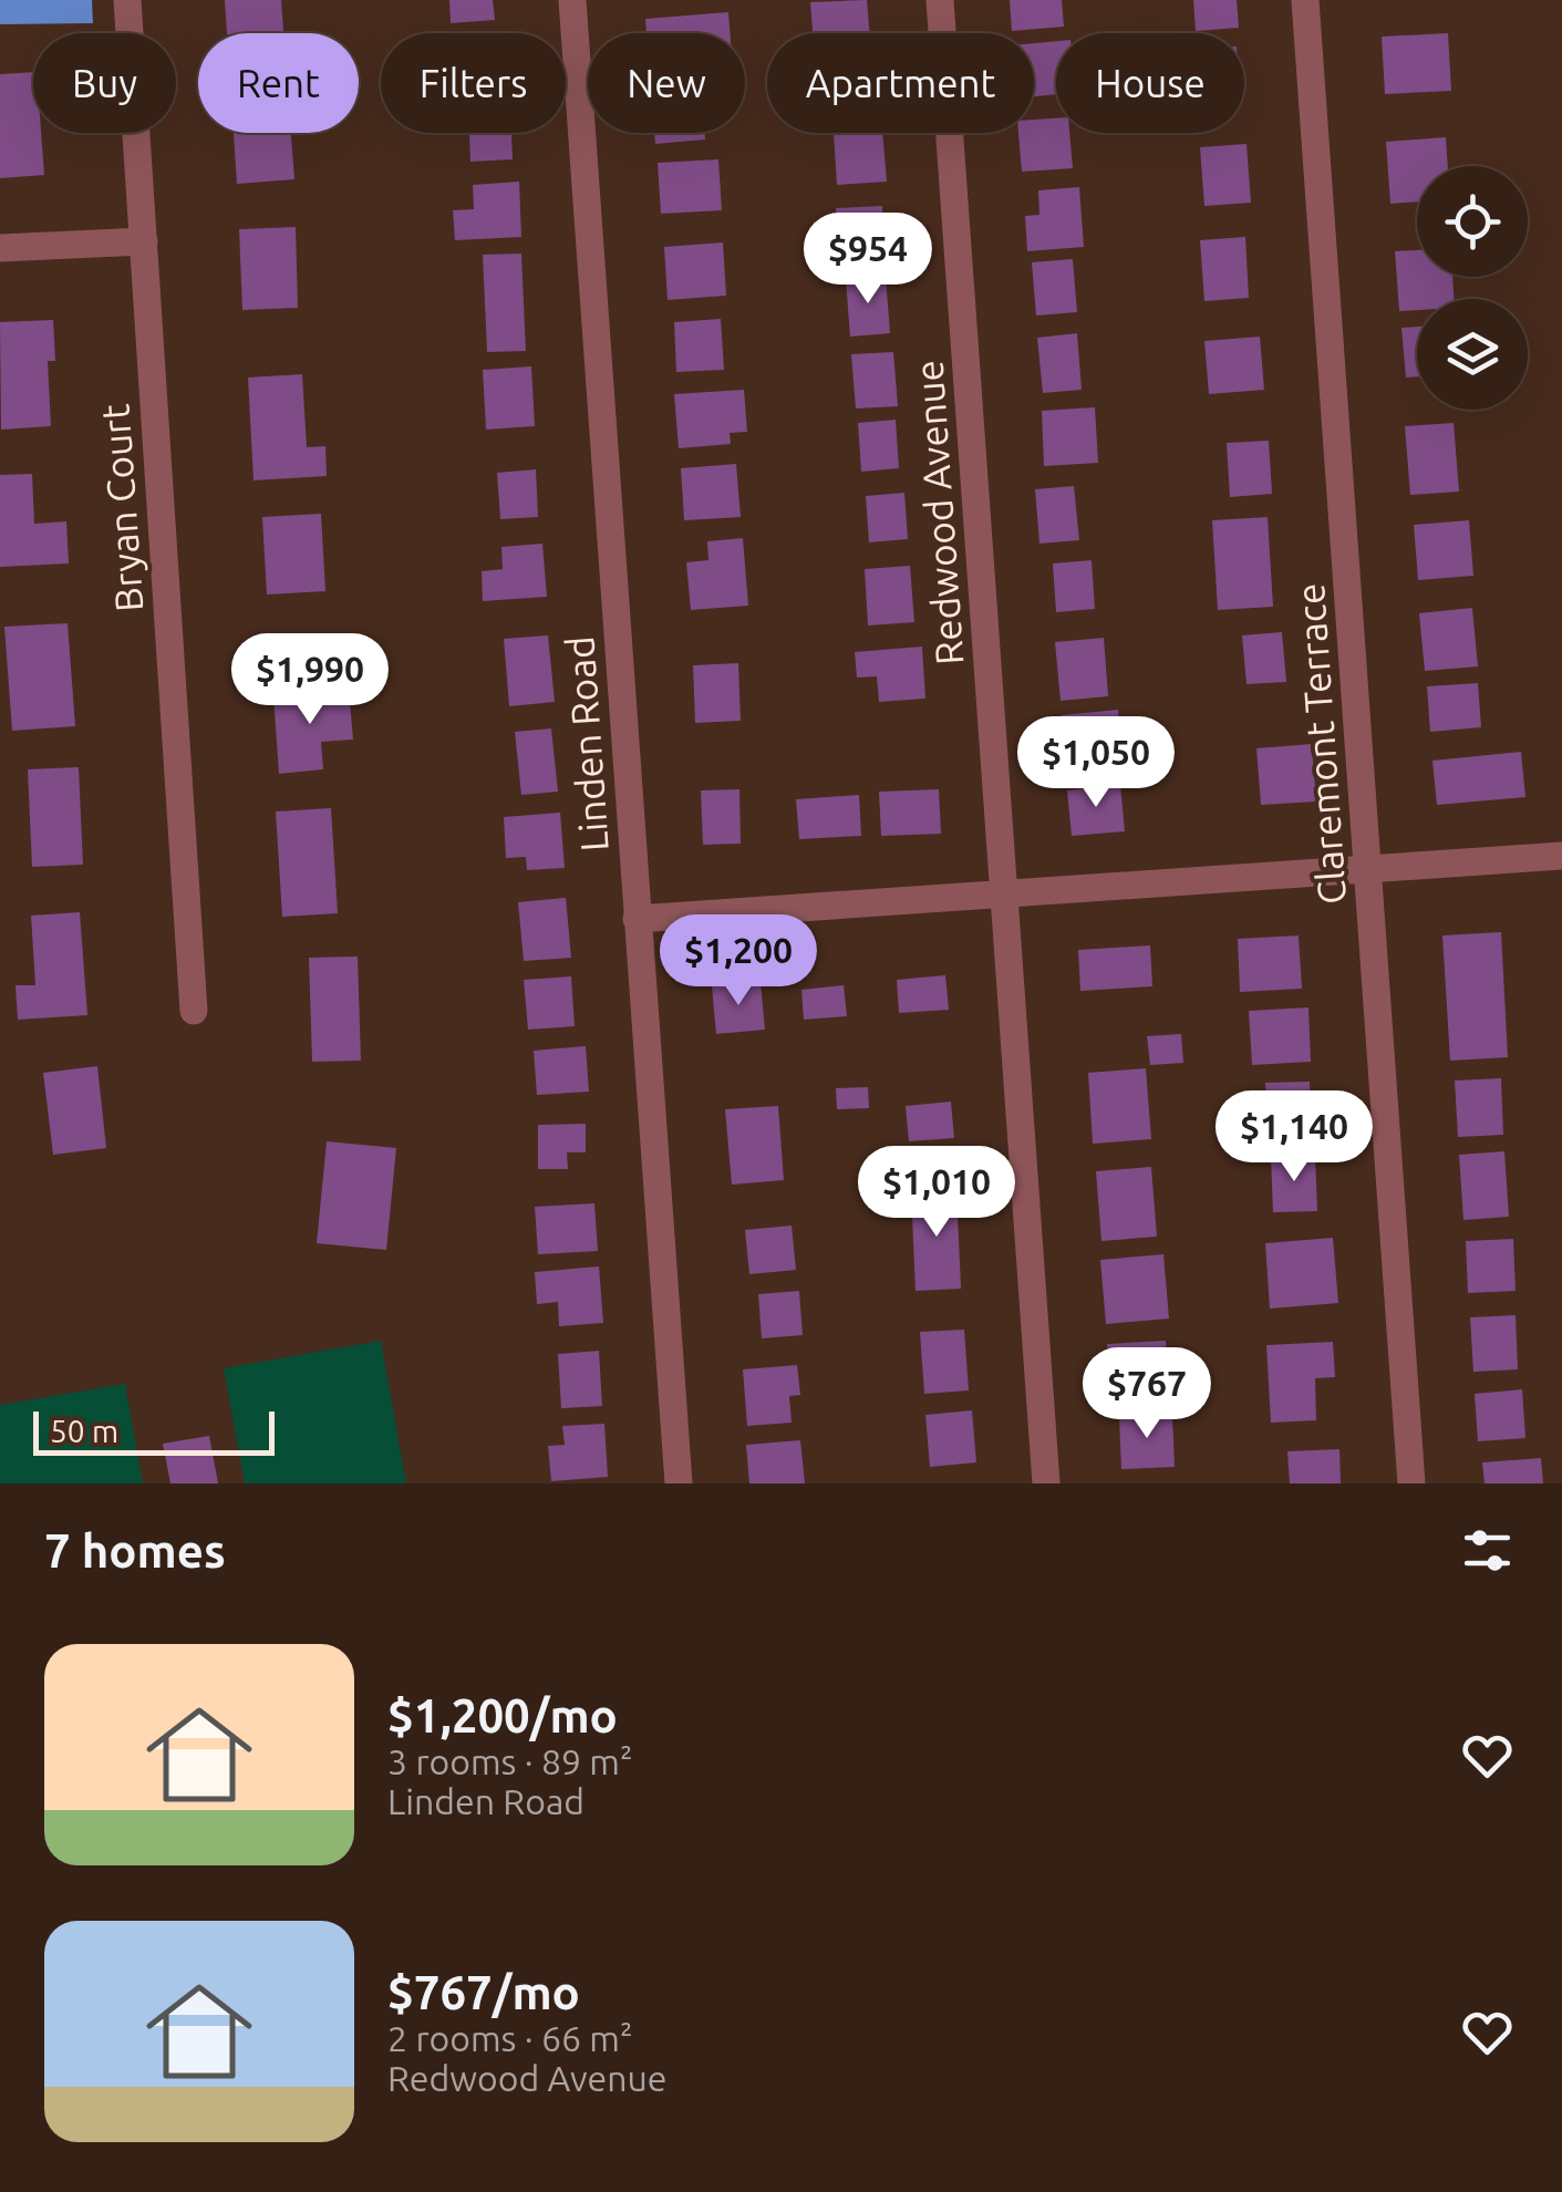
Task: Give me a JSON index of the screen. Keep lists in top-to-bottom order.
{
  "streets": {
    "street": [
      "Bryan Court",
      "Redwood Avenue",
      "Linden Road",
      "Claremont Terrace"
    ]
  },
  "scale_bar": "50 m",
  "page": {
    "chip": [
      "Buy",
      "Rent",
      "Filters",
      "New",
      "Apartment",
      "House"
    ],
    "price": [
      "$954",
      "$1,990",
      "$1,050",
      "$1,200",
      "$1,140",
      "$1,010",
      "$767"
    ],
    "scale": "50 m",
    "heading": "7 homes",
    "list": [
      {
        "name": "$1,200/mo",
        "note": "3 rooms · 89 m² · Linden Road"
      },
      {
        "name": "$767/mo",
        "note": "2 rooms · 66 m² · Redwood Avenue"
      }
    ]
  }
}
